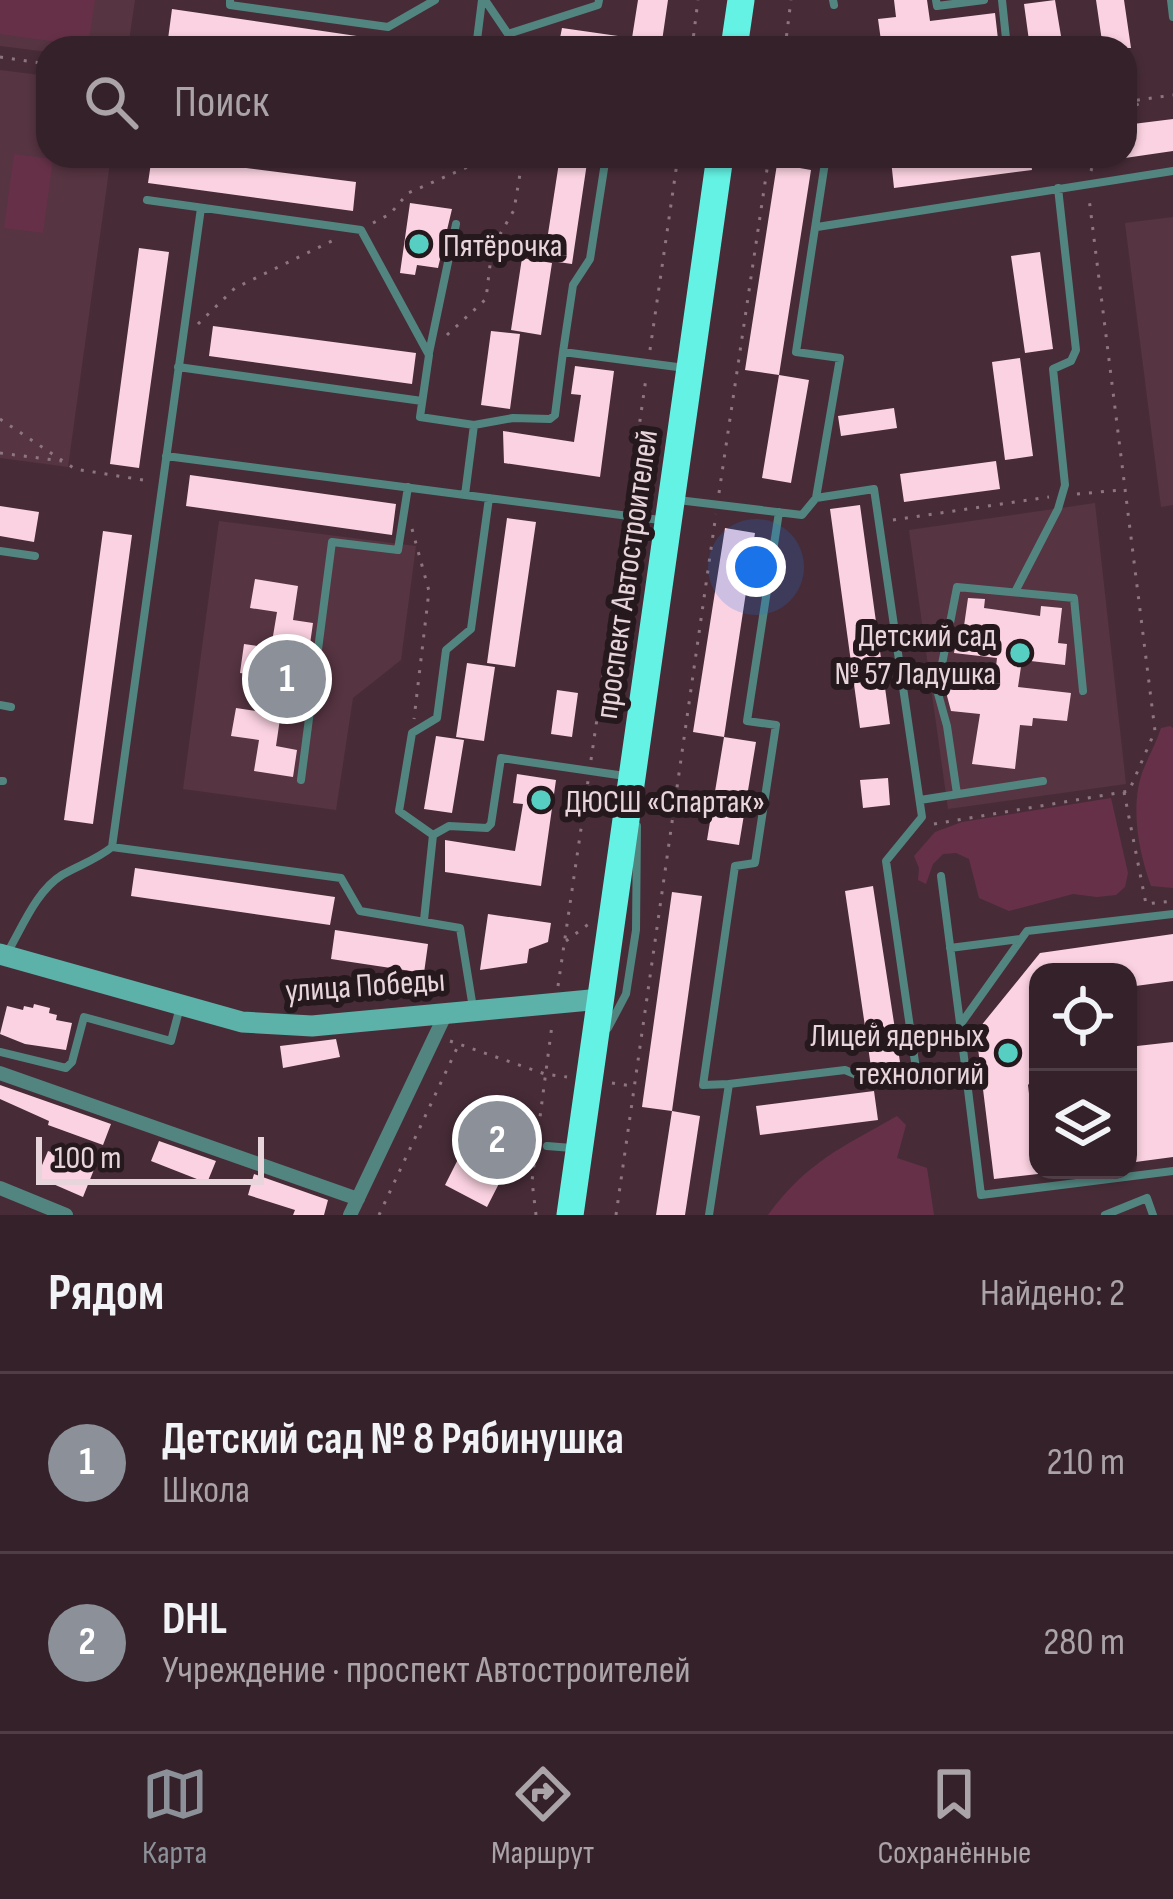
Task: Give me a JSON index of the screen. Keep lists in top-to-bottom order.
{
  "streets": {
    "highway": ["проспект Автостроителей"],
    "street": ["улица Победы"]
  },
  "crossings": [
    ["проспект Автостроителей", "улица Победы"]
  ],
  "places": [
    "Пятёрочка",
    "Детский сад № 57 Ладушка",
    "ДЮСШ «Спартак»",
    "Лицей ядерных технологий"
  ],
  "scale_bar": "100 m",
  "page": {
    "search": "Поиск",
    "pins": ["1", "2"],
    "scale": "100 m",
    "heading": ["Рядом", "Найдено: 2"],
    "list": [
      {
        "mark": "1",
        "name": "Детский сад № 8 Рябинушка",
        "note": "Школа",
        "value": "210 m"
      },
      {
        "mark": "2",
        "name": "DHL",
        "note": "Учреждение · проспект Автостроителей",
        "value": "280 m"
      }
    ],
    "nav": ["Карта", "Маршрут", "Сохранённые"]
  }
}
